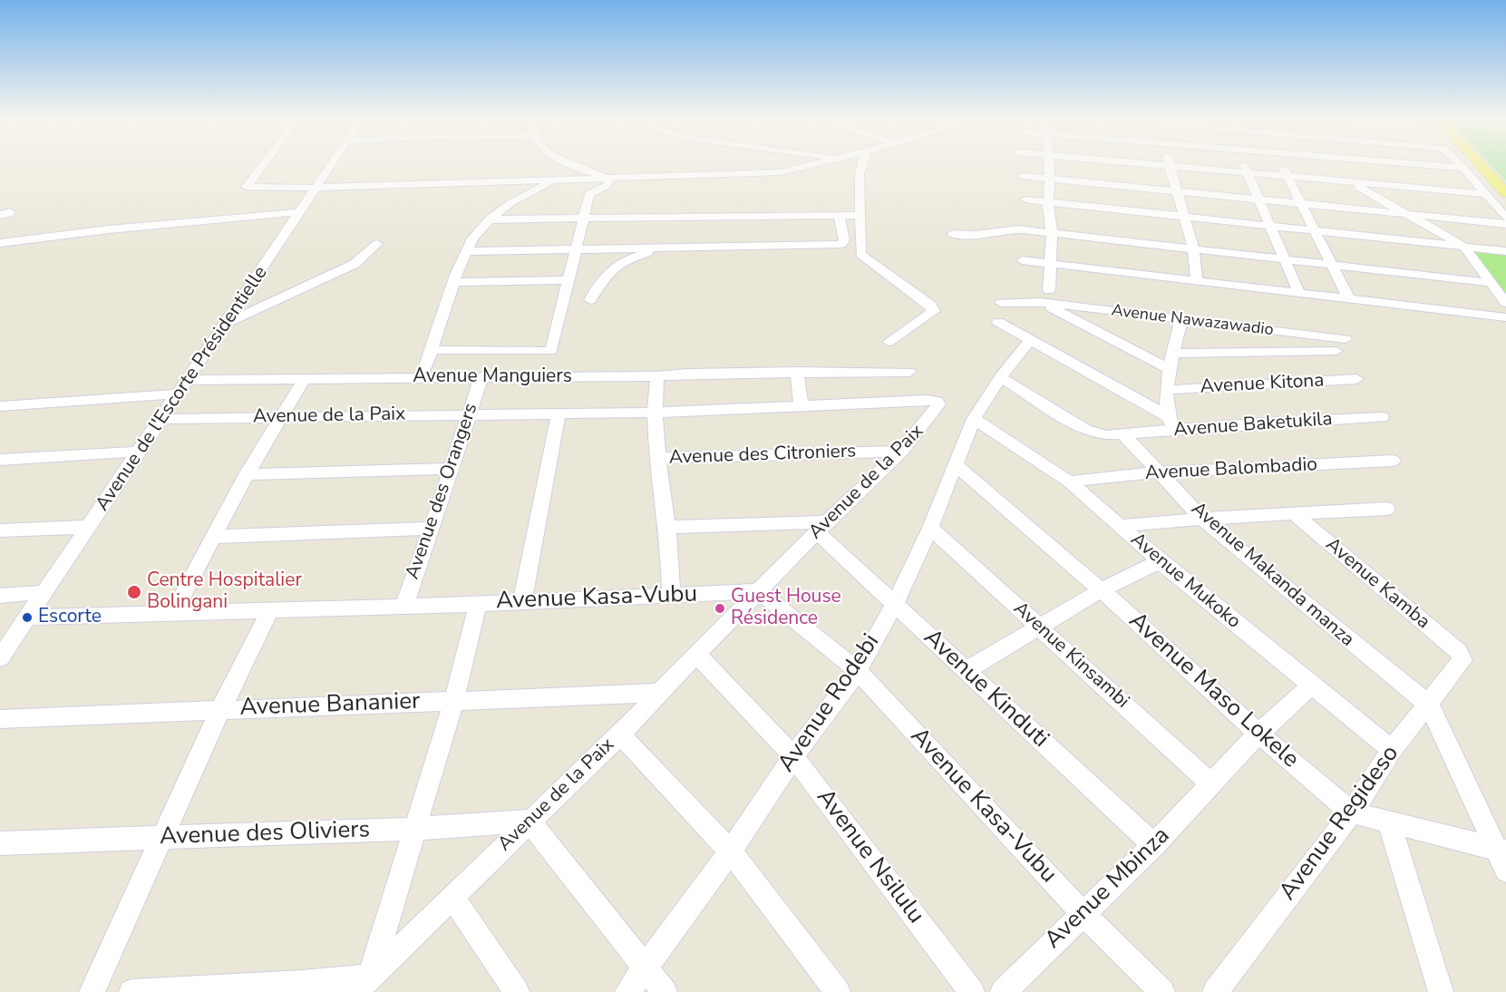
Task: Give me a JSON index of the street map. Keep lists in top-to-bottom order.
{
  "streets": {
    "street": [
      "Avenue Nawazawadio",
      "Avenue Manguiers",
      "Avenue Kitona",
      "Avenue de l'Escorte Présidentielle",
      "Avenue de la Paix",
      "Avenue Baketukila",
      "Avenue des Citroniers",
      "Avenue Balombadio",
      "Avenue des Orangers",
      "Avenue Makanda manza",
      "Avenue Mukoko",
      "Avenue Kamba",
      "Avenue Kasa-Vubu",
      "Avenue Kinsambi",
      "Avenue Kinduti",
      "Avenue Maso Lokele",
      "Avenue Rodebi",
      "Avenue Bananier",
      "Avenue Regideso",
      "Avenue des Oliviers",
      "Avenue Nsilulu",
      "Avenue Mbinza"
    ]
  },
  "crossings": [
    ["Avenue Manguiers", "Avenue de l'Escorte Présidentielle"],
    ["Avenue Manguiers", "Avenue des Orangers"],
    ["Avenue de l'Escorte Présidentielle", "Avenue de la Paix"],
    ["Avenue de l'Escorte Présidentielle", "Avenue Kasa-Vubu"],
    ["Avenue de la Paix", "Avenue des Citroniers"],
    ["Avenue de la Paix", "Avenue des Orangers"],
    ["Avenue de la Paix", "Avenue Kasa-Vubu"],
    ["Avenue de la Paix", "Avenue Kinduti"],
    ["Avenue de la Paix", "Avenue Bananier"],
    ["Avenue de la Paix", "Avenue des Oliviers"],
    ["Avenue de la Paix", "Avenue Nsilulu"],
    ["Avenue Baketukila", "Avenue Makanda manza"],
    ["Avenue Baketukila", "Avenue Rodebi"],
    ["Avenue Balombadio", "Avenue Makanda manza"],
    ["Avenue Balombadio", "Avenue Mukoko"],
    ["Avenue des Orangers", "Avenue Kasa-Vubu"],
    ["Avenue Makanda manza", "Avenue Regideso"],
    ["Avenue Mukoko", "Avenue Rodebi"],
    ["Avenue Mukoko", "Avenue Regideso"],
    ["Avenue Mukoko", "Avenue Mbinza"],
    ["Avenue Kamba", "Avenue Regideso"],
    ["Avenue Kasa-Vubu", "Avenue Rodebi"],
    ["Avenue Kasa-Vubu", "Avenue Mbinza"],
    ["Avenue Kinsambi", "Avenue Rodebi"],
    ["Avenue Kinsambi", "Avenue Mbinza"],
    ["Avenue Kinduti", "Avenue Rodebi"],
    ["Avenue Kinduti", "Avenue Mbinza"],
    ["Avenue Maso Lokele", "Avenue Rodebi"],
    ["Avenue Maso Lokele", "Avenue Regideso"],
    ["Avenue Maso Lokele", "Avenue Mbinza"],
    ["Avenue Rodebi", "Avenue Nsilulu"]
  ],
  "places": ["Centre Hospitalier Bolingani", "Guest House Résidence", "Escorte"]
}
